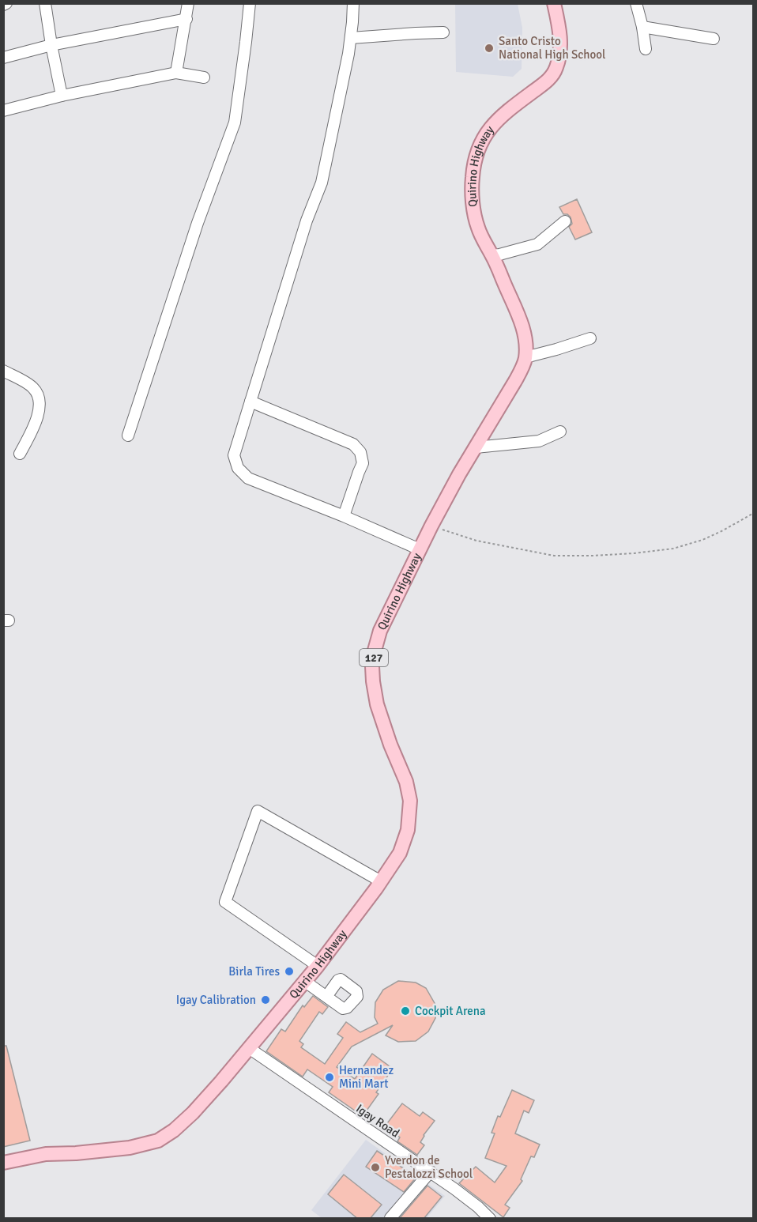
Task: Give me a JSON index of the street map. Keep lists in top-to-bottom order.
{
  "streets": {
    "main road": ["Quirino Highway", "127"],
    "street": ["Igay Road"]
  },
  "crossings": [
    ["Quirino Highway", "Igay Road"]
  ],
  "places": [
    "Santo Cristo National High School",
    "Birla Tires",
    "Igay Calibration",
    "Cockpit Arena",
    "Hernandez Mini Mart",
    "Yverdon de Pestalozzi School"
  ]
}
